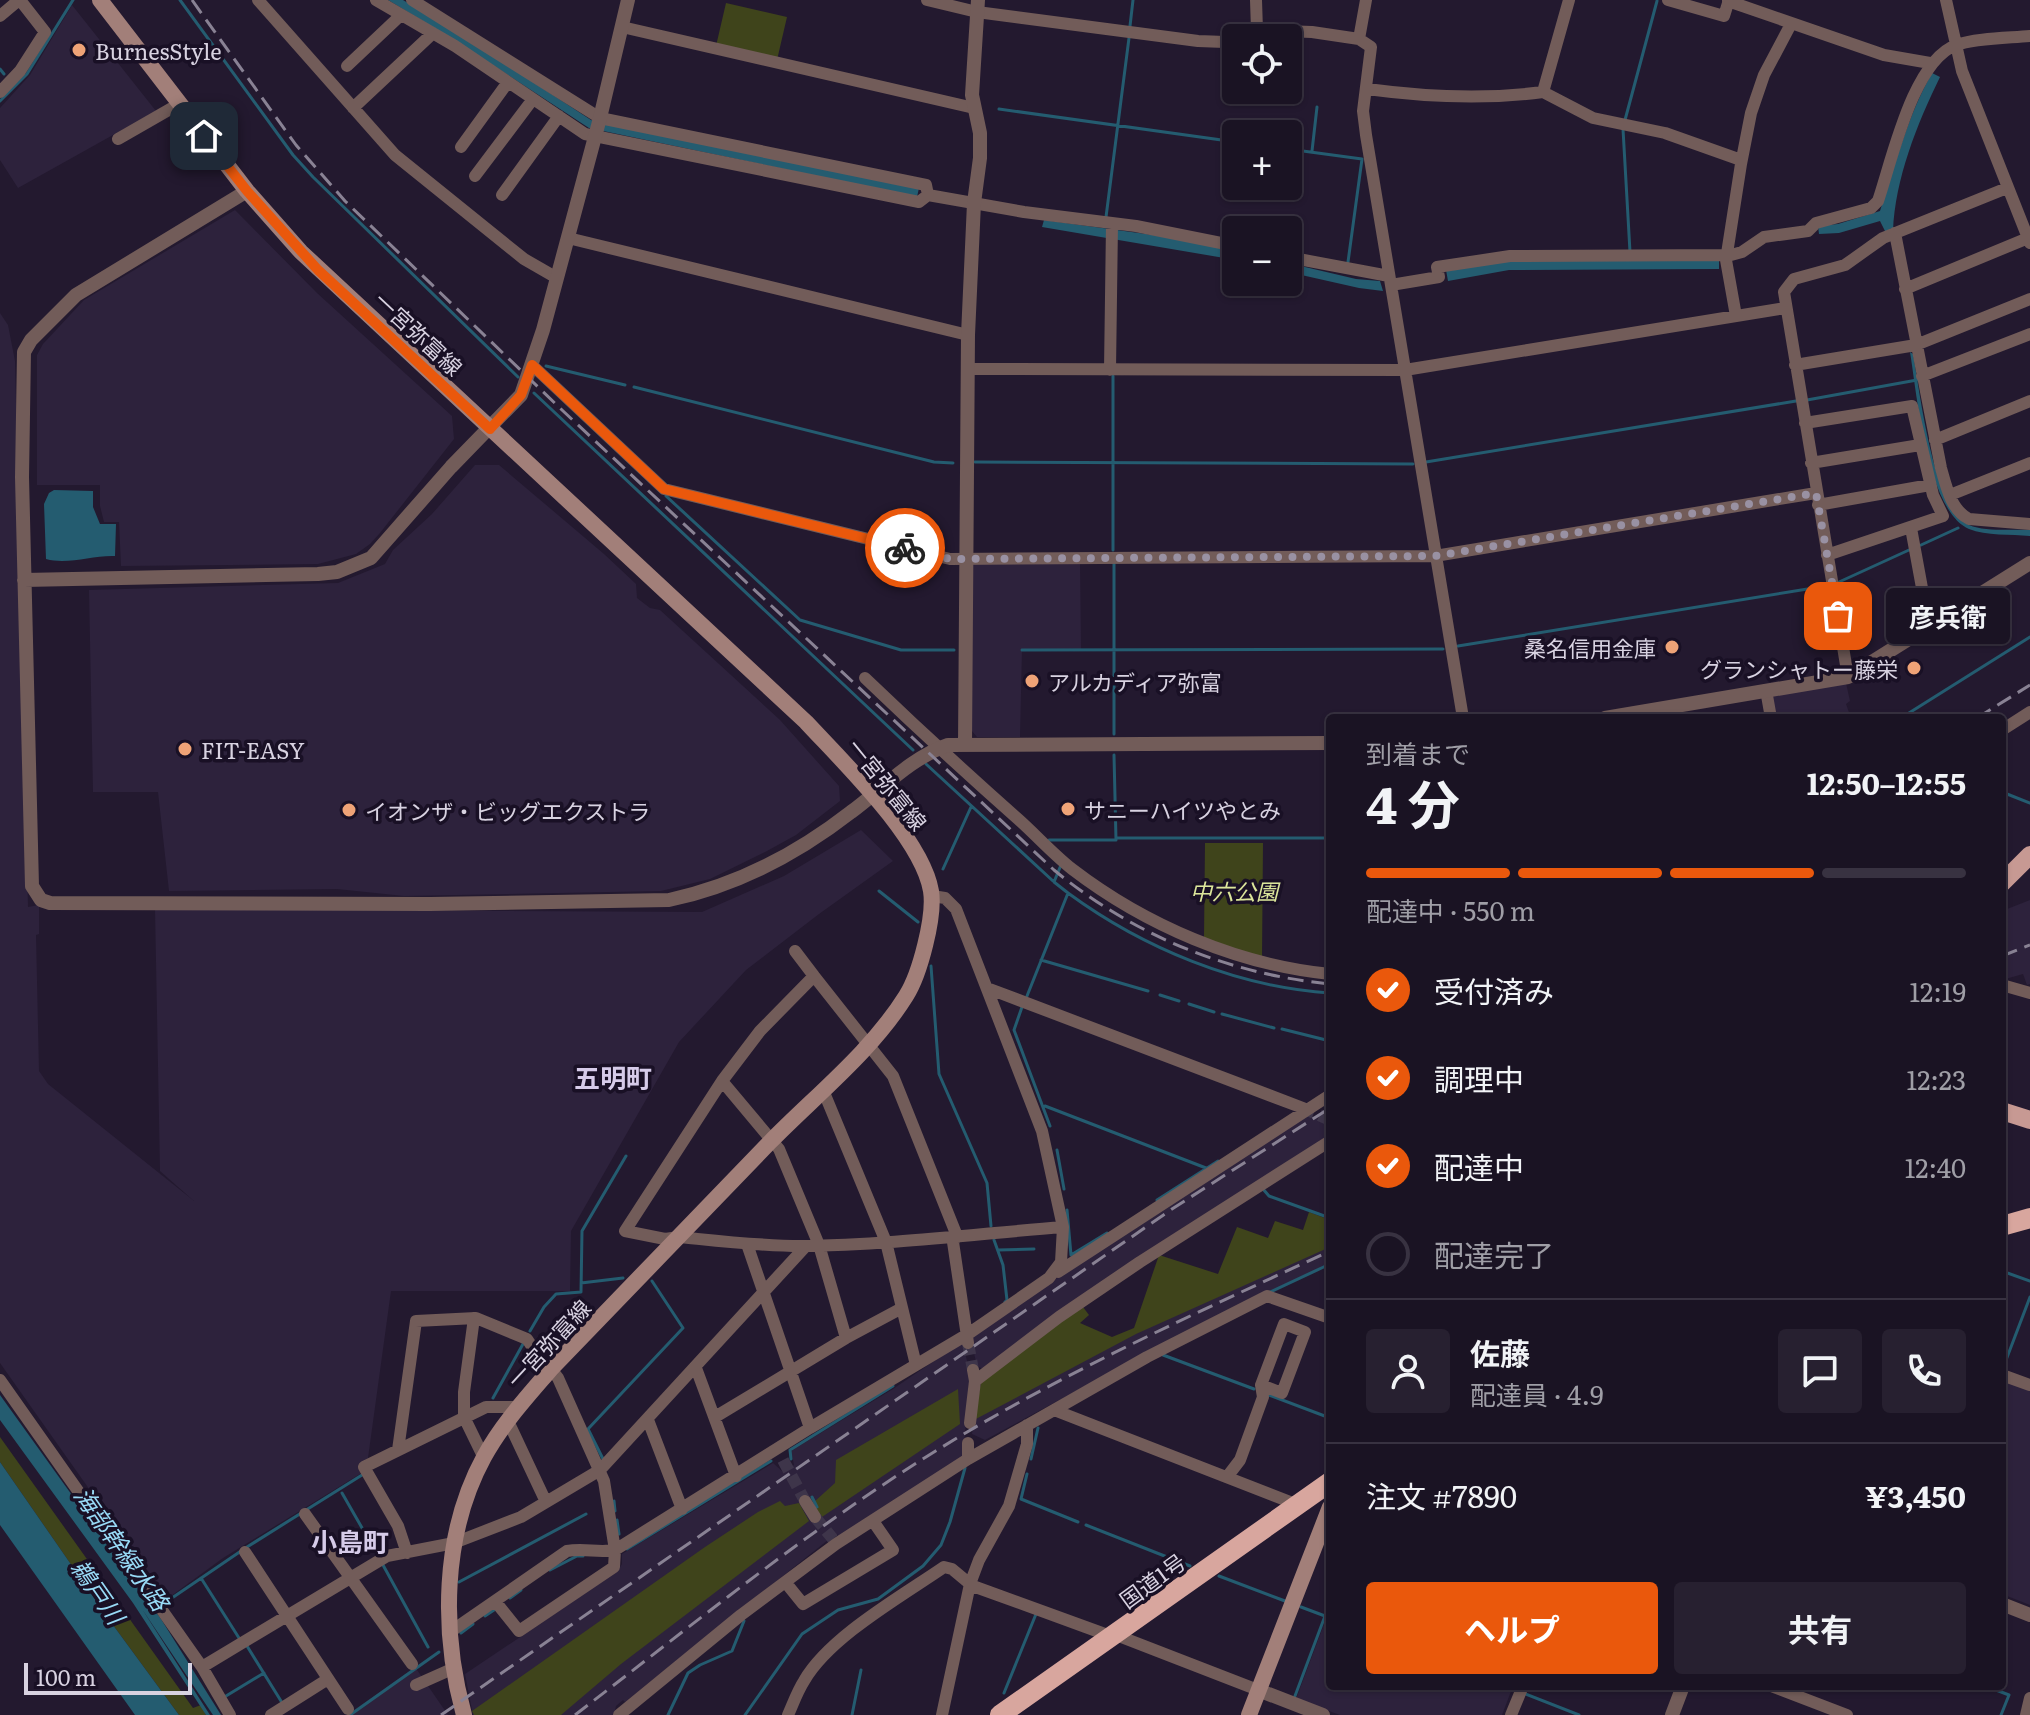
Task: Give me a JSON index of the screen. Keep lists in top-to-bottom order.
{
  "streets": {
    "highway": ["国道1号"],
    "main road": ["一宮弥富線"]
  },
  "districts": ["五明町", "小島町"],
  "water": ["海部幹線水路", "鵜戸川"],
  "parks": ["中六公園"],
  "places": [
    "BurnesStyle",
    "彦兵衛",
    "桑名信用金庫",
    "グランシャトー藤栄",
    "アルカディア弥富",
    "FIT-EASY",
    "サニーハイツやとみ",
    "イオンザ・ビッグエクストラ"
  ],
  "scale_bar": "100 m",
  "page": {
    "map_buttons": ["+", "−"],
    "bubble": "彦兵衛",
    "heading": ["4 分", "到着まで", "12:50–12:55"],
    "panel": [
      "佐藤",
      "配達員 · 4.9",
      "注文 #7890",
      "¥3,450"
    ],
    "bar": "配達中 · 550 m",
    "list": [
      ["受付済み", "12:19"],
      ["調理中", "12:23"],
      ["配達中", "12:40"],
      "配達完了"
    ],
    "buttons": ["ヘルプ", "共有"],
    "scale": "100 m"
  }
}
